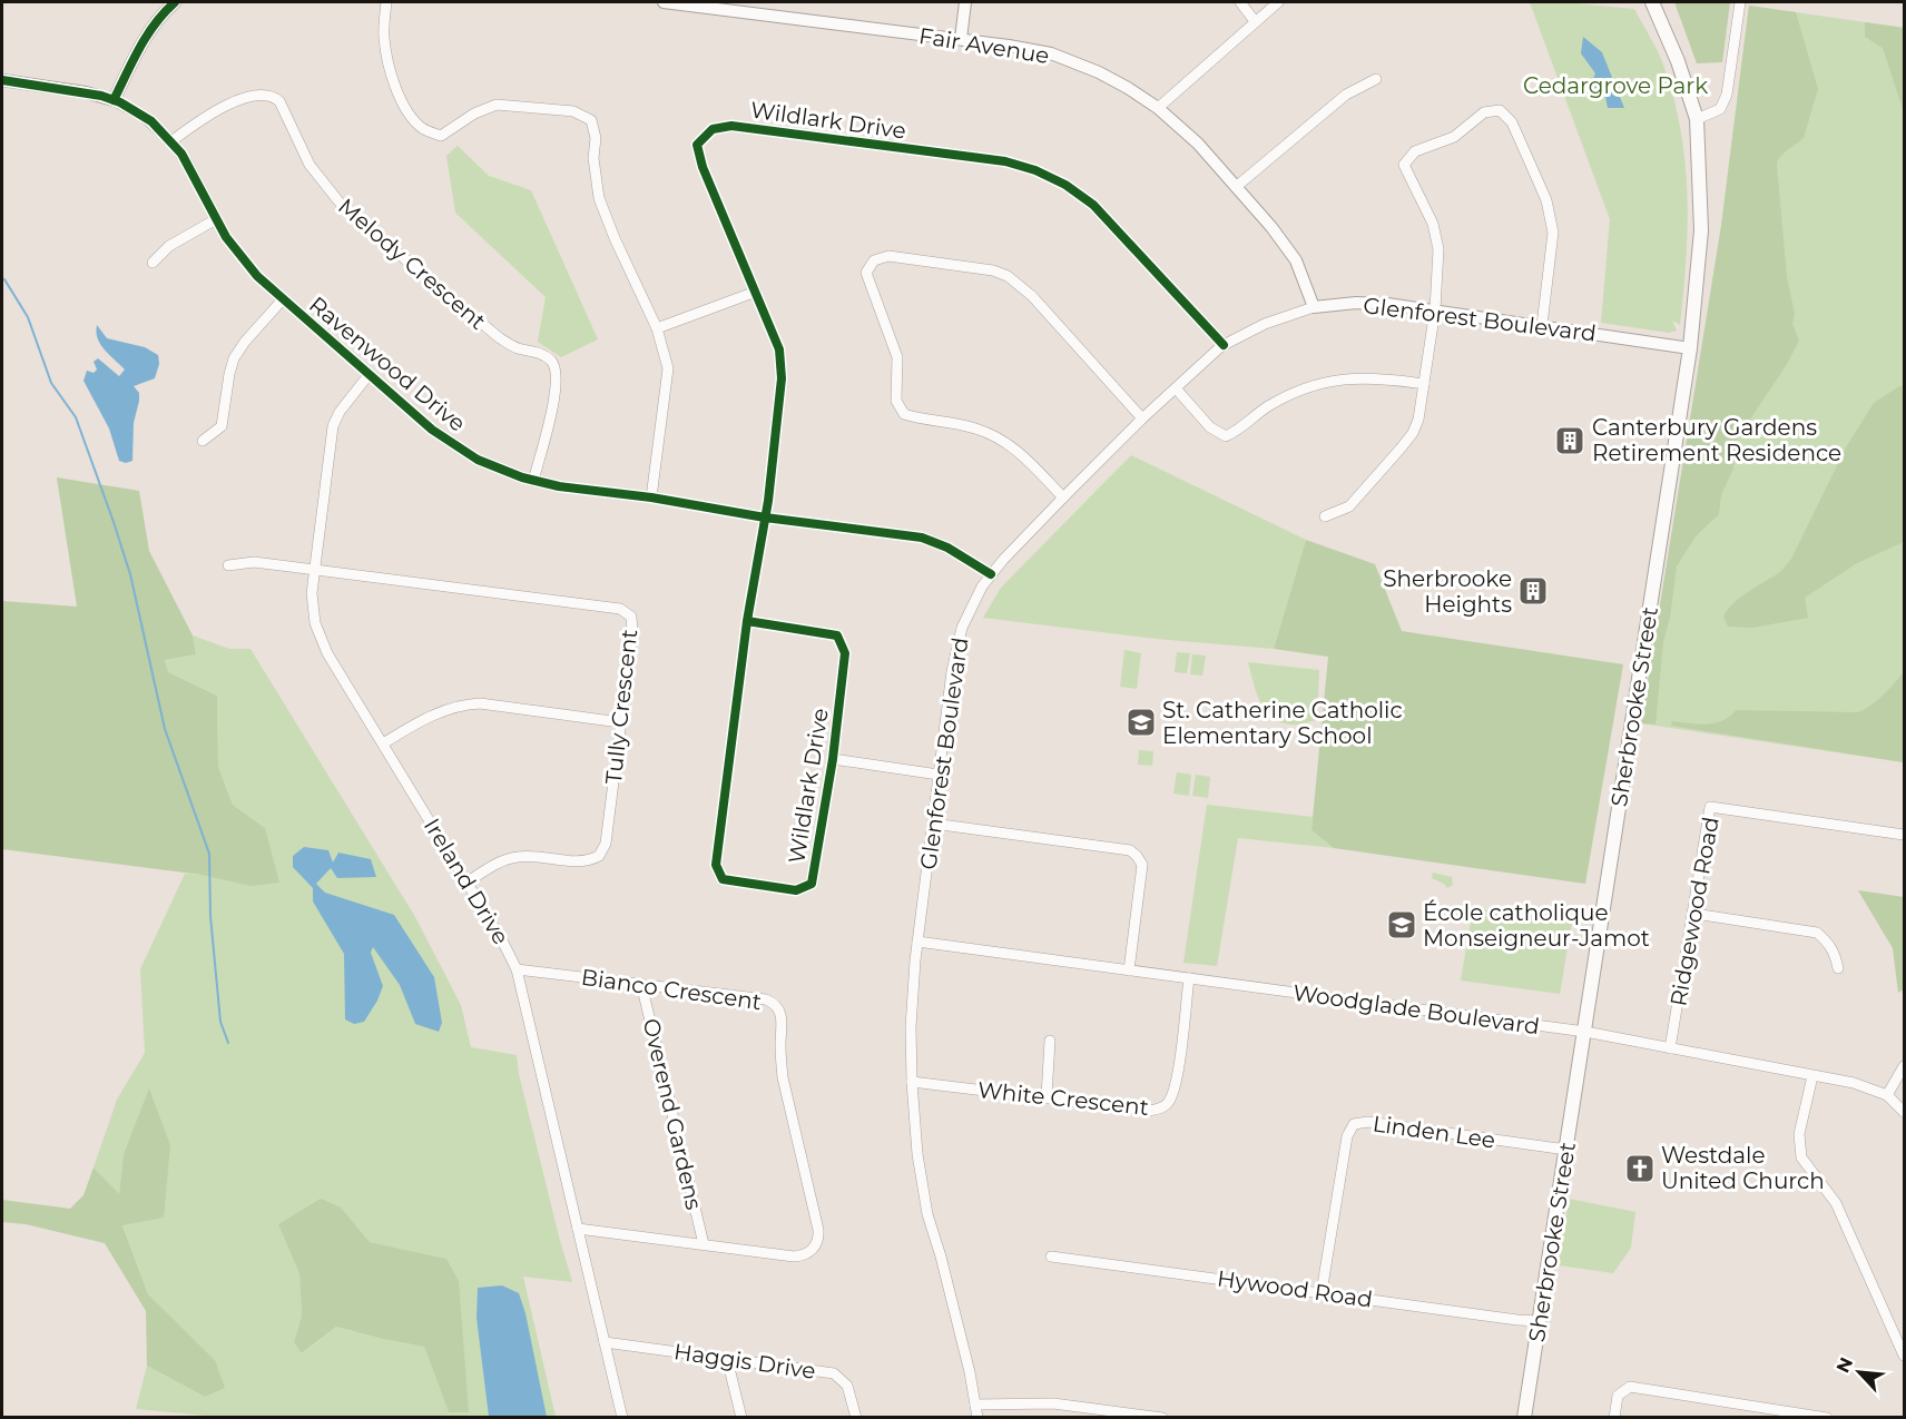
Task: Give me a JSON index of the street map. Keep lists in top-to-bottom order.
{
  "streets": {
    "main road": ["Sherbrooke Street"],
    "street": [
      "Fair Avenue",
      "Wildlark Drive",
      "Melody Crescent",
      "Glenforest Boulevard",
      "Ravenwood Drive",
      "Tully Crescent",
      "Ireland Drive",
      "Ridgewood Road",
      "Bianco Crescent",
      "Woodglade Boulevard",
      "White Crescent",
      "Overend Gardens",
      "Linden Lee",
      "Hywood Road",
      "Haggis Drive"
    ]
  },
  "crossings": [
    ["Fair Avenue", "Glenforest Boulevard"],
    ["Wildlark Drive", "Glenforest Boulevard"],
    ["Wildlark Drive", "Ravenwood Drive"],
    ["Melody Crescent", "Ravenwood Drive"],
    ["Glenforest Boulevard", "Ravenwood Drive"],
    ["Glenforest Boulevard", "Sherbrooke Street"],
    ["Glenforest Boulevard", "Woodglade Boulevard"],
    ["Glenforest Boulevard", "White Crescent"],
    ["Ravenwood Drive", "Ireland Drive"],
    ["Tully Crescent", "Ireland Drive"],
    ["Sherbrooke Street", "Woodglade Boulevard"],
    ["Sherbrooke Street", "Linden Lee"],
    ["Sherbrooke Street", "Hywood Road"],
    ["Ireland Drive", "Bianco Crescent"],
    ["Ireland Drive", "Haggis Drive"],
    ["Ridgewood Road", "Woodglade Boulevard"],
    ["Bianco Crescent", "Overend Gardens"],
    ["Woodglade Boulevard", "White Crescent"],
    ["Linden Lee", "Hywood Road"]
  ],
  "parks": ["Cedargrove Park"],
  "places": {
    "building": ["Canterbury Gardens Retirement Residence", "Sherbrooke Heights"],
    "school or university": ["St. Catherine Catholic Elementary School", "École catholique Monseigneur-Jamot"],
    "church": ["Westdale United Church"]
  },
  "north": "top left"
}
